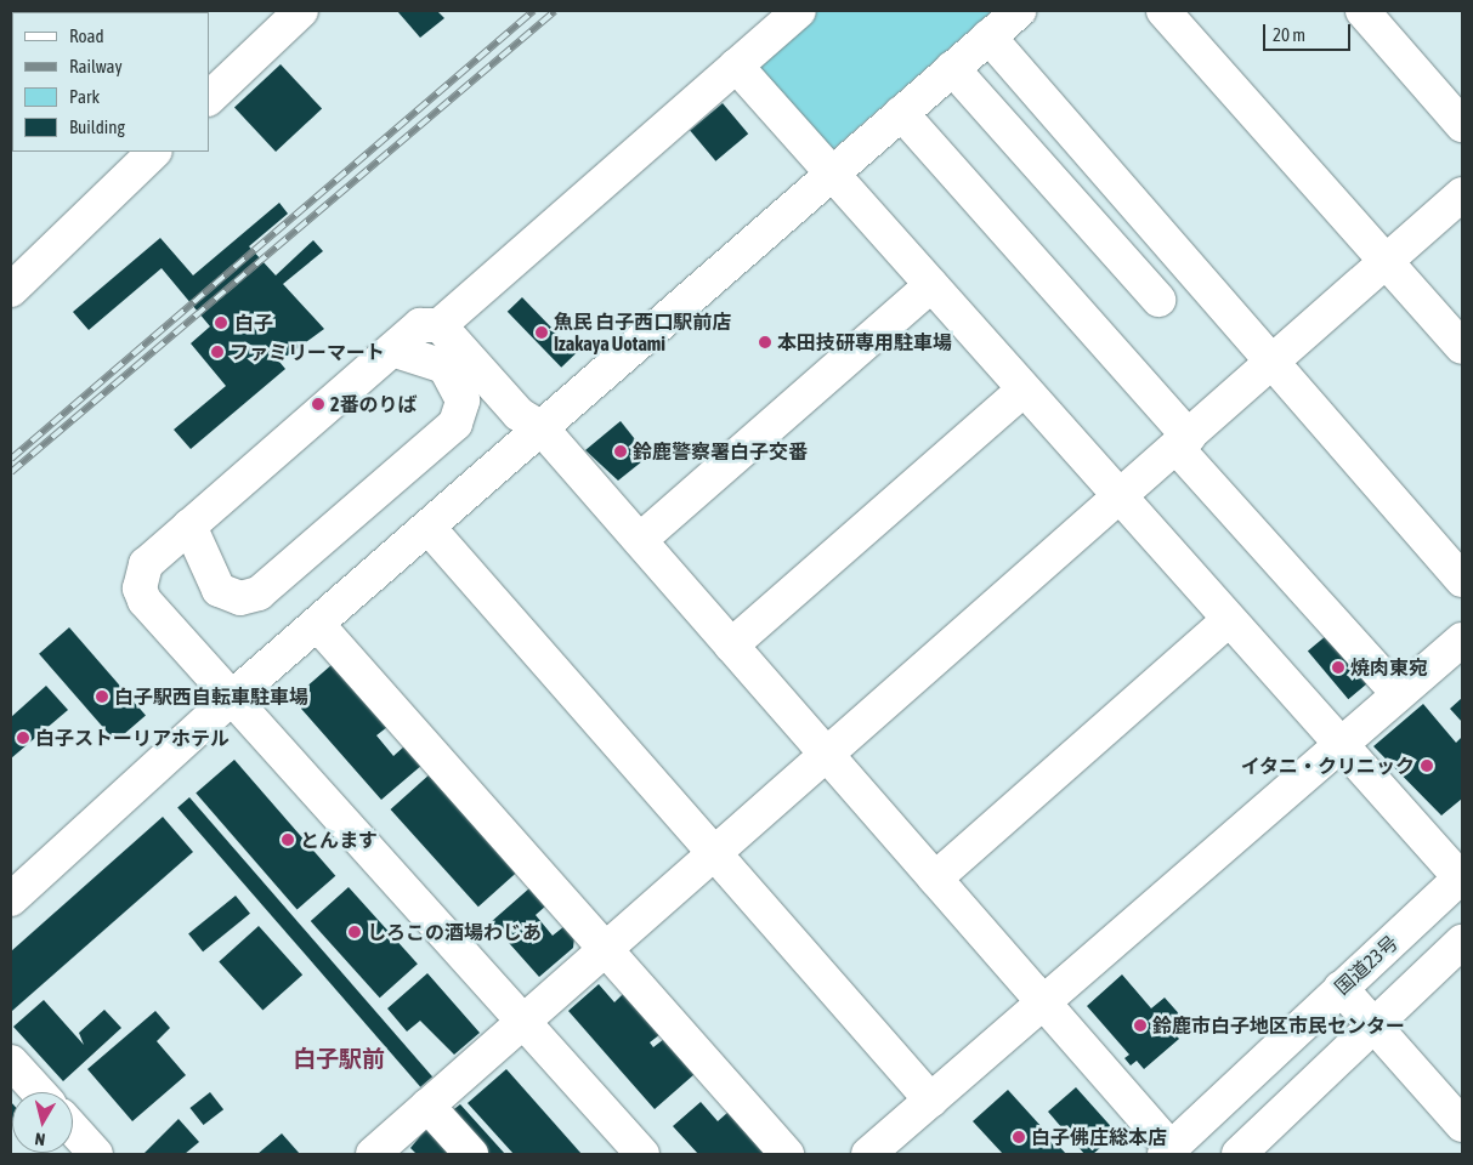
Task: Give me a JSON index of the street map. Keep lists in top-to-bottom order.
{
  "streets": {
    "main road": ["国道23号"]
  },
  "districts": ["白子駅前"],
  "places": [
    "白子",
    "魚民 白子西口駅前店 Izakaya Uotami",
    "本田技研専用駐車場",
    "ファミリーマート",
    "2番のりば",
    "鈴鹿警察署白子交番",
    "焼肉東宛",
    "白子駅西自転車駐車場",
    "白子ストーリアホテル",
    "イタニ・クリニック",
    "とんます",
    "しろこの酒場わじあ",
    "鈴鹿市白子地区市民センター",
    "白子佛庄総本店"
  ],
  "legend": [
    "Road",
    "Railway",
    "Park",
    "Building"
  ],
  "scale_bar": "20 m",
  "north": "bottom"
}
